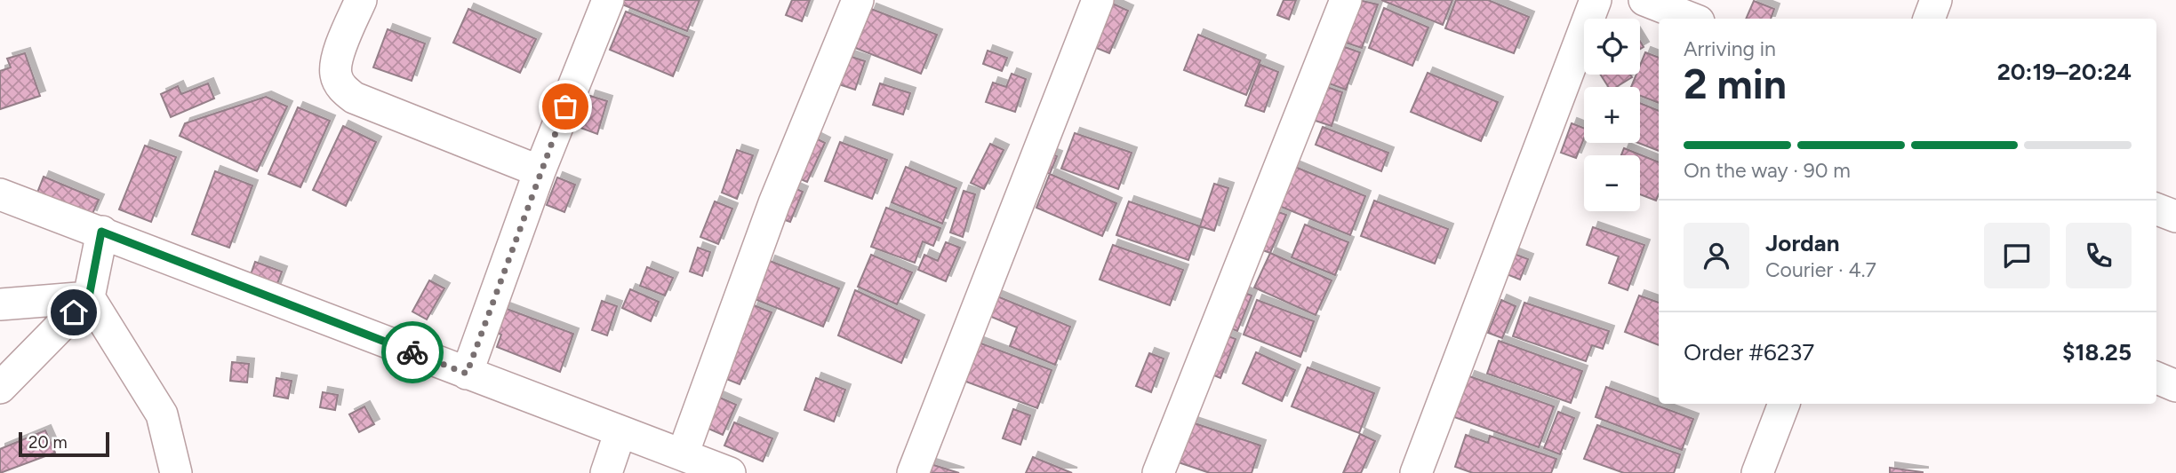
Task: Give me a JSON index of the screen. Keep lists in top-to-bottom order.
{
  "scale_bar": "20 m",
  "page": {
    "map_buttons": ["+", "−"],
    "heading": ["2 min", "Arriving in", "20:19–20:24"],
    "panel": [
      "Jordan",
      "Courier · 4.7",
      "Order #6237",
      "$18.25"
    ],
    "bar": "On the way · 90 m",
    "scale": "20 m"
  }
}
